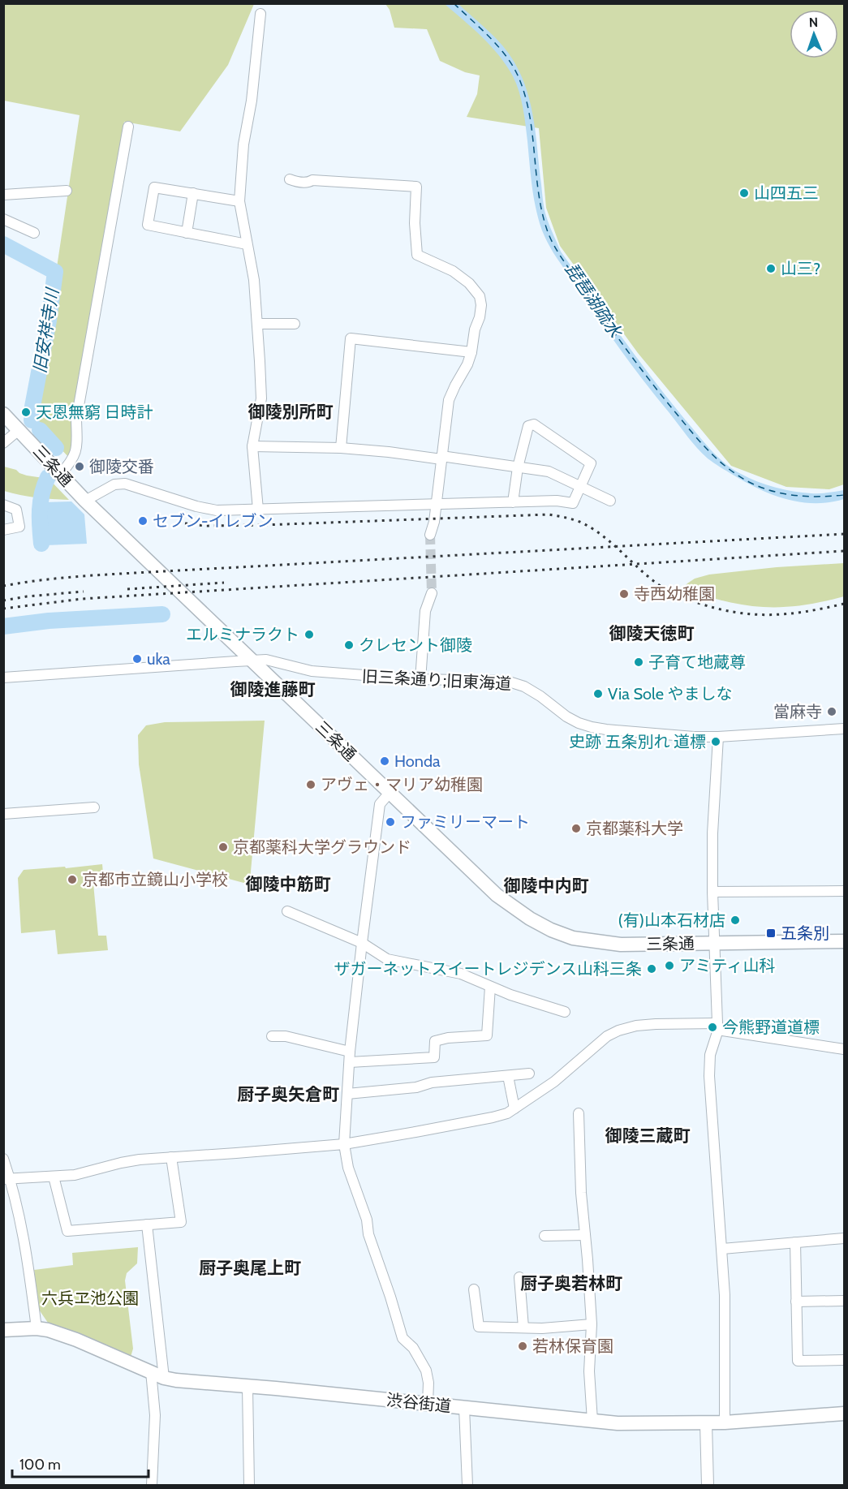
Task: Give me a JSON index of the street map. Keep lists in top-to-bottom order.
{
  "streets": {
    "main road": ["三条通", "渋谷街道"],
    "street": ["旧三条通り;旧東海道"]
  },
  "crossings": [
    ["三条通", "旧三条通り;旧東海道"]
  ],
  "districts": [
    "御陵別所町",
    "御陵天徳町",
    "御陵進藤町",
    "御陵中筋町",
    "御陵中内町",
    "厨子奥矢倉町",
    "御陵三蔵町",
    "厨子奥尾上町",
    "厨子奥若林町"
  ],
  "water": ["琵琶湖疏水", "旧安祥寺川"],
  "parks": ["六兵ヱ池公園"],
  "places": {
    "other": [
      "山四五三",
      "山三?",
      "天恩無窮 日時計",
      "御陵交番",
      "セブン-イレブン",
      "寺西幼稚園",
      "エルミナラクト",
      "クレセント御陵",
      "uka",
      "子育て地蔵尊",
      "Via Sole やましな",
      "當麻寺",
      "史跡 五条別れ 道標",
      "Honda",
      "アヴェ・マリア幼稚園",
      "ファミリーマート",
      "京都薬科大学",
      "京都薬科大学グラウンド",
      "京都市立鏡山小学校",
      "(有)山本石材店",
      "アミティ山科",
      "ザガーネットスイートレジデンス山科三条",
      "今熊野道道標",
      "若林保育園"
    ],
    "transit": ["五条別"]
  },
  "scale_bar": "100 m",
  "north": "top"
}
